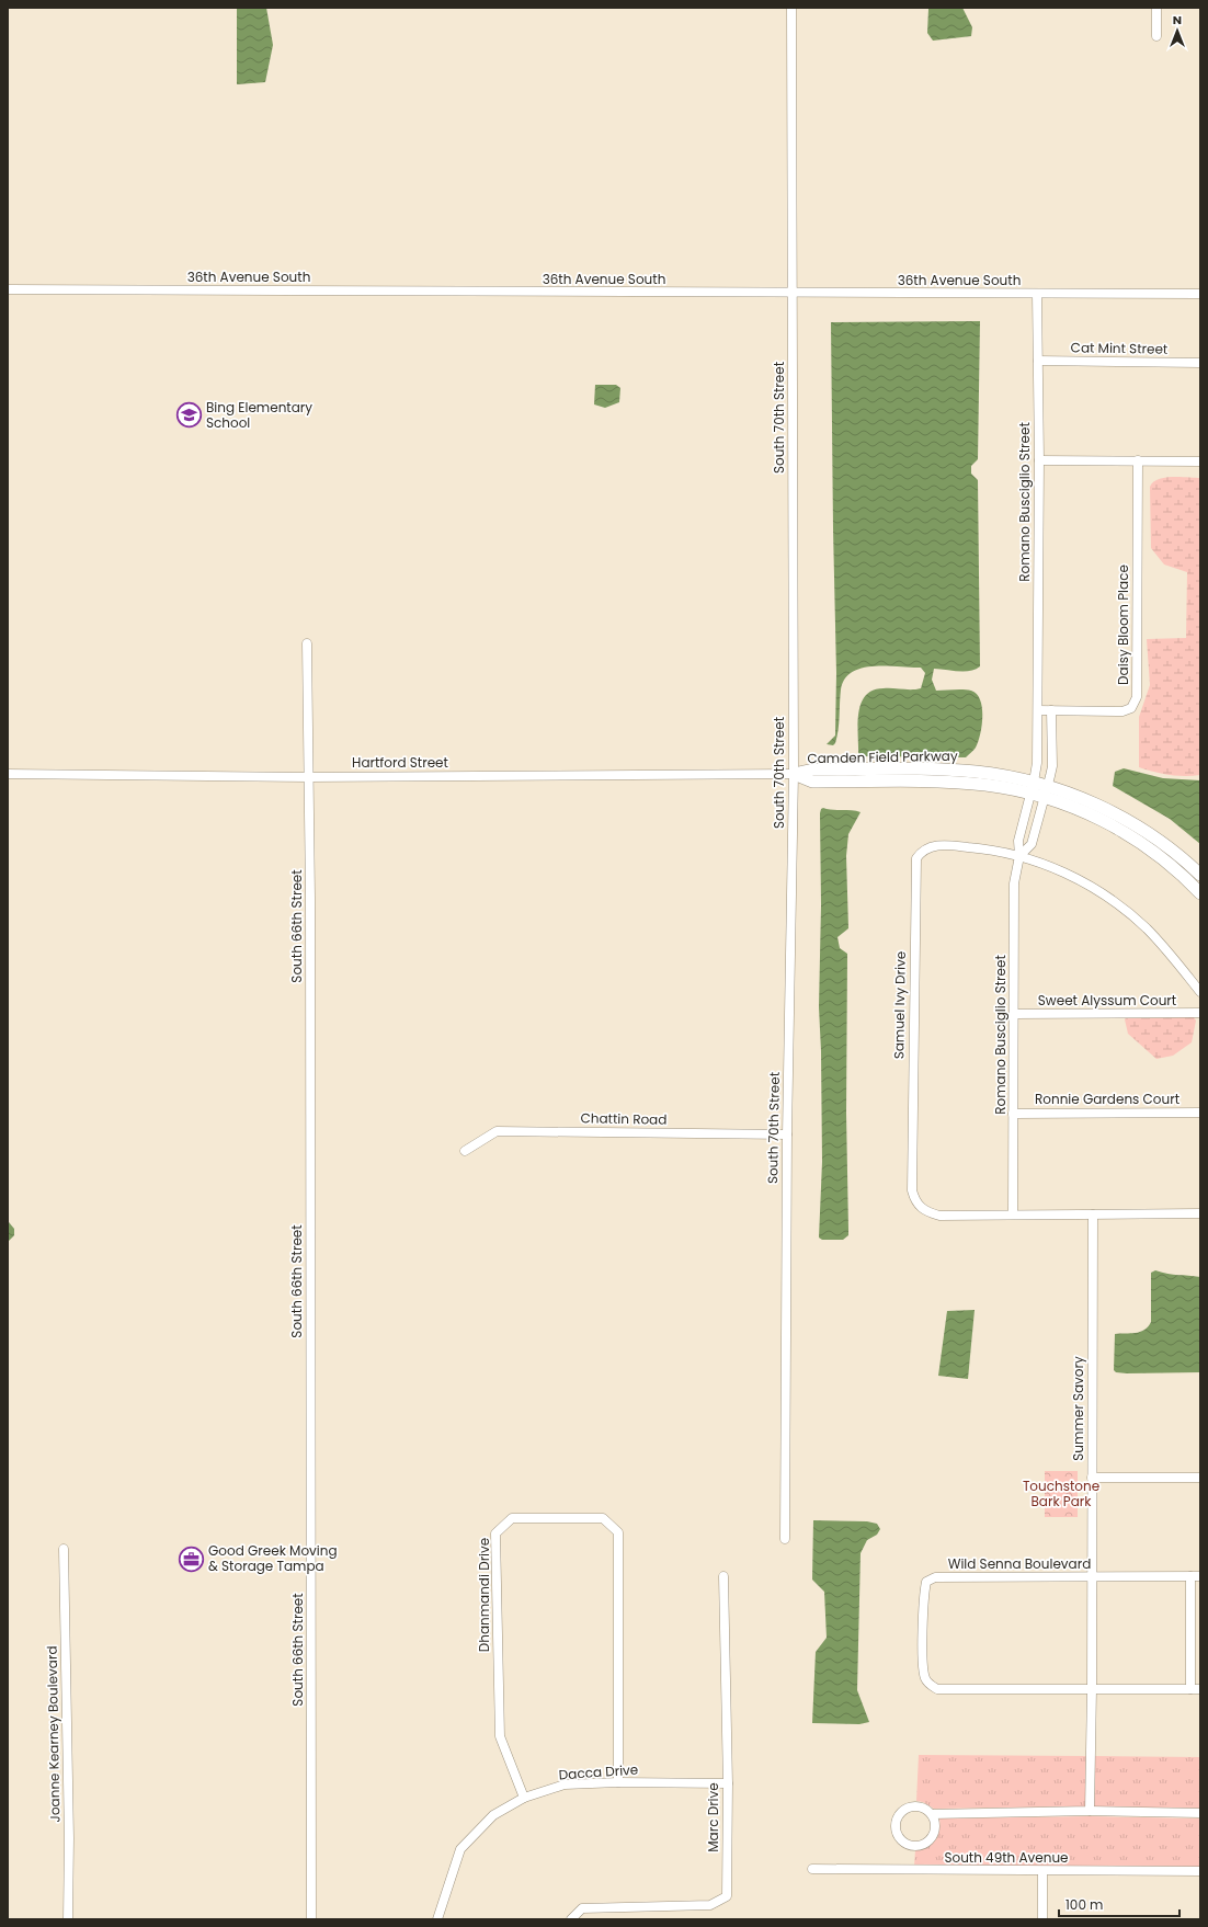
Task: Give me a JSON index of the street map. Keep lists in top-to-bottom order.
{
  "streets": {
    "street": [
      "36th Avenue South",
      "Cat Mint Street",
      "South 70th Street",
      "Romano Busciglio Street",
      "Daisy Bloom Place",
      "Camden Field Parkway",
      "Hartford Street",
      "South 66th Street",
      "Sweet Alyssum Court",
      "Samuel Ivy Drive",
      "Ronnie Gardens Court",
      "Chattin Road",
      "Summer Savory",
      "Wild Senna Boulevard",
      "Dhanmandi Drive",
      "Joanne Kearney Boulevard",
      "Dacca Drive",
      "Marc Drive",
      "South 49th Avenue"
    ]
  },
  "crossings": [
    ["36th Avenue South", "South 70th Street"],
    ["36th Avenue South", "Romano Busciglio Street"],
    ["Cat Mint Street", "Romano Busciglio Street"],
    ["South 70th Street", "Camden Field Parkway"],
    ["South 70th Street", "Hartford Street"],
    ["South 70th Street", "Chattin Road"],
    ["Romano Busciglio Street", "Daisy Bloom Place"],
    ["Romano Busciglio Street", "Camden Field Parkway"],
    ["Romano Busciglio Street", "Sweet Alyssum Court"],
    ["Romano Busciglio Street", "Samuel Ivy Drive"],
    ["Romano Busciglio Street", "Ronnie Gardens Court"],
    ["Camden Field Parkway", "Hartford Street"],
    ["Hartford Street", "South 66th Street"],
    ["Samuel Ivy Drive", "Summer Savory"],
    ["Summer Savory", "Wild Senna Boulevard"],
    ["Dhanmandi Drive", "Dacca Drive"],
    ["Dacca Drive", "Marc Drive"]
  ],
  "parks": ["Touchstone Bark Park"],
  "places": {
    "school or university": ["Bing Elementary School"],
    "office": ["Good Greek Moving & Storage Tampa"]
  },
  "scale_bar": "100 m",
  "north": "top"
}
